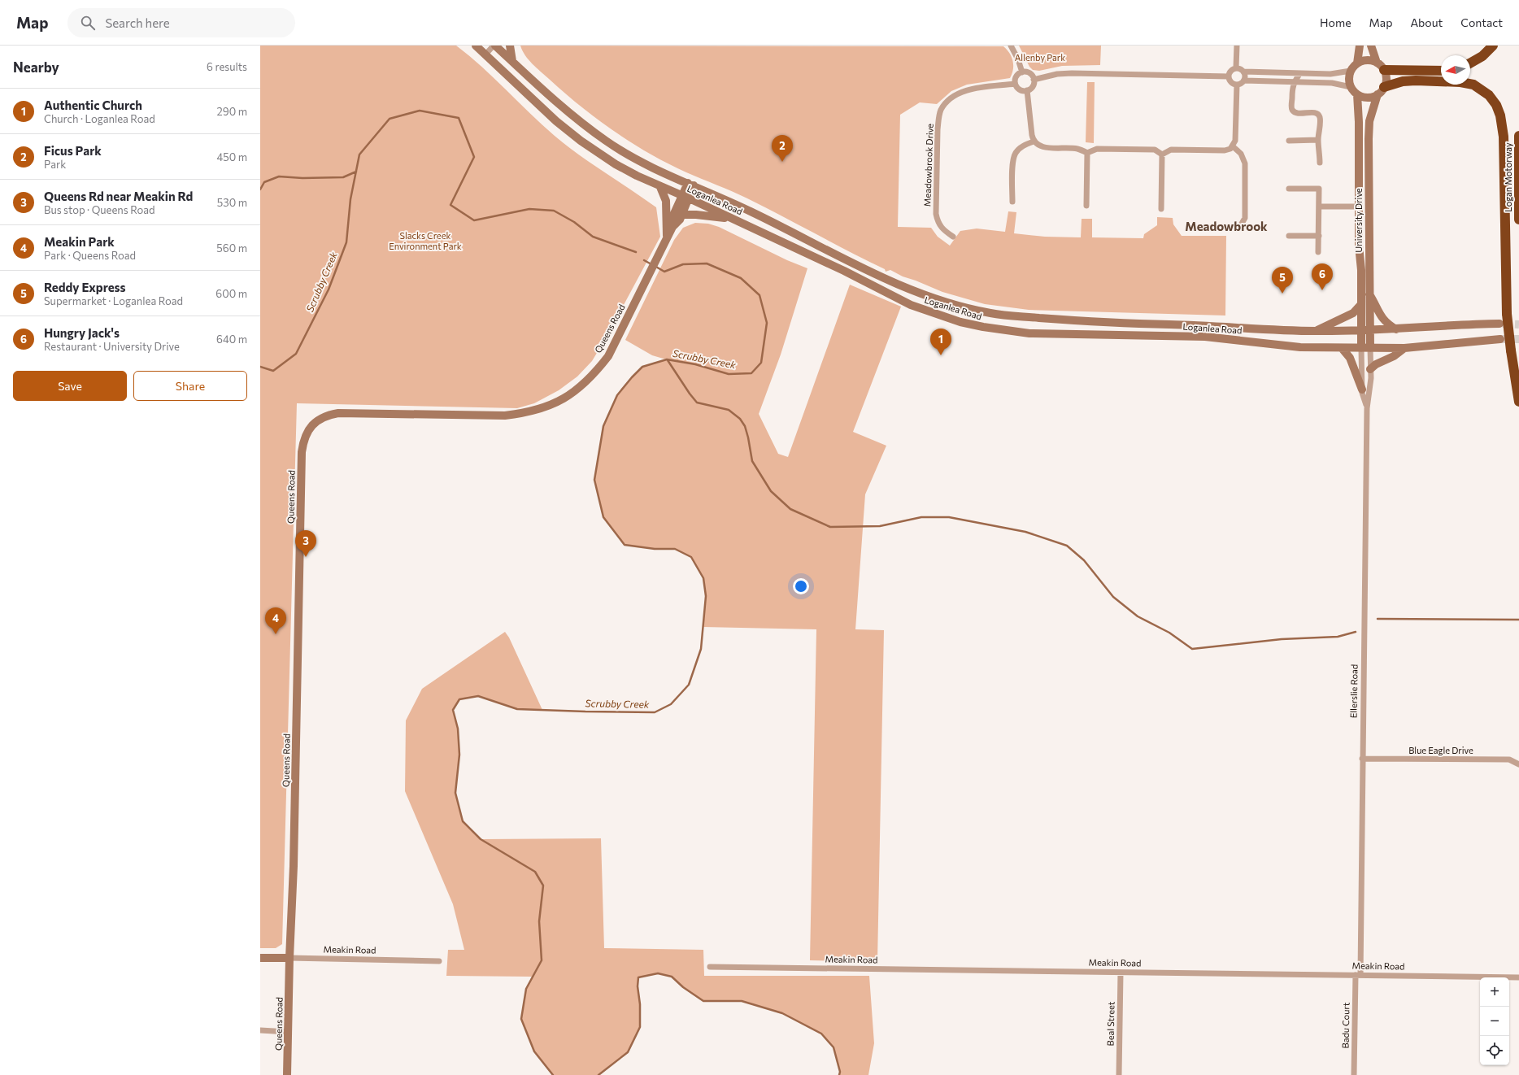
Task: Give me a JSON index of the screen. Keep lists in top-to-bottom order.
{
  "streets": {
    "highway": ["Logan Motorway"],
    "main road": [
      "Loganlea Road",
      "University Drive",
      "Queens Road",
      "Meakin Road"
    ],
    "street": [
      "Meadowbrook Drive",
      "Ellerslie Road",
      "Blue Eagle Drive",
      "Beal Street",
      "Badu Court"
    ]
  },
  "crossings": [
    ["Loganlea Road", "University Drive"],
    ["Loganlea Road", "Queens Road"],
    ["Loganlea Road", "Ellerslie Road"],
    ["University Drive", "Ellerslie Road"],
    ["Queens Road", "Meakin Road"],
    ["Ellerslie Road", "Blue Eagle Drive"],
    ["Ellerslie Road", "Meakin Road"],
    ["Ellerslie Road", "Badu Court"],
    ["Meakin Road", "Beal Street"],
    ["Meakin Road", "Badu Court"]
  ],
  "districts": ["Meadowbrook"],
  "water": ["Scrubby Creek"],
  "parks": ["Allenby Park", "Slacks Creek Environment Park"],
  "north": "left",
  "page": {
    "header": "Map",
    "search": "Search here",
    "nav": [
      "Home",
      "Map",
      "About",
      "Contact"
    ],
    "heading": ["Nearby", "6 results"],
    "list": [
      {
        "mark": "1",
        "name": "Authentic Church",
        "note": "Church · Loganlea Road",
        "value": "290 m"
      },
      {
        "mark": "2",
        "name": "Ficus Park",
        "note": "Park",
        "value": "450 m"
      },
      {
        "mark": "3",
        "name": "Queens Rd near Meakin Rd",
        "note": "Bus stop · Queens Road",
        "value": "530 m"
      },
      {
        "mark": "4",
        "name": "Meakin Park",
        "note": "Park · Queens Road",
        "value": "560 m"
      },
      {
        "mark": "5",
        "name": "Reddy Express",
        "note": "Supermarket · Loganlea Road",
        "value": "600 m"
      },
      {
        "mark": "6",
        "name": "Hungry Jack's",
        "note": "Restaurant · University Drive",
        "value": "640 m"
      }
    ],
    "pins": [
      "2",
      "6",
      "5",
      "1",
      "3",
      "4"
    ],
    "buttons": ["Save", "Share"],
    "map_buttons": ["+", "−"]
  }
}
